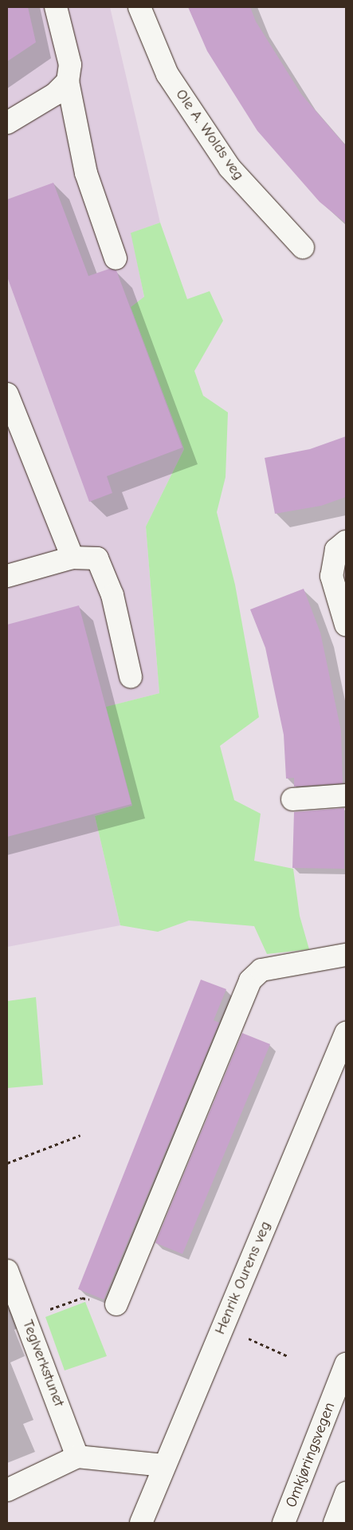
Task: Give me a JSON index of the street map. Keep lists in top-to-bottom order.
{
  "streets": {
    "main road": [
      "Ole A. Wolds veg",
      "Henrik Ourens veg",
      "Teglverkstunet",
      "Omkjøringsvegen"
    ]
  }
}
